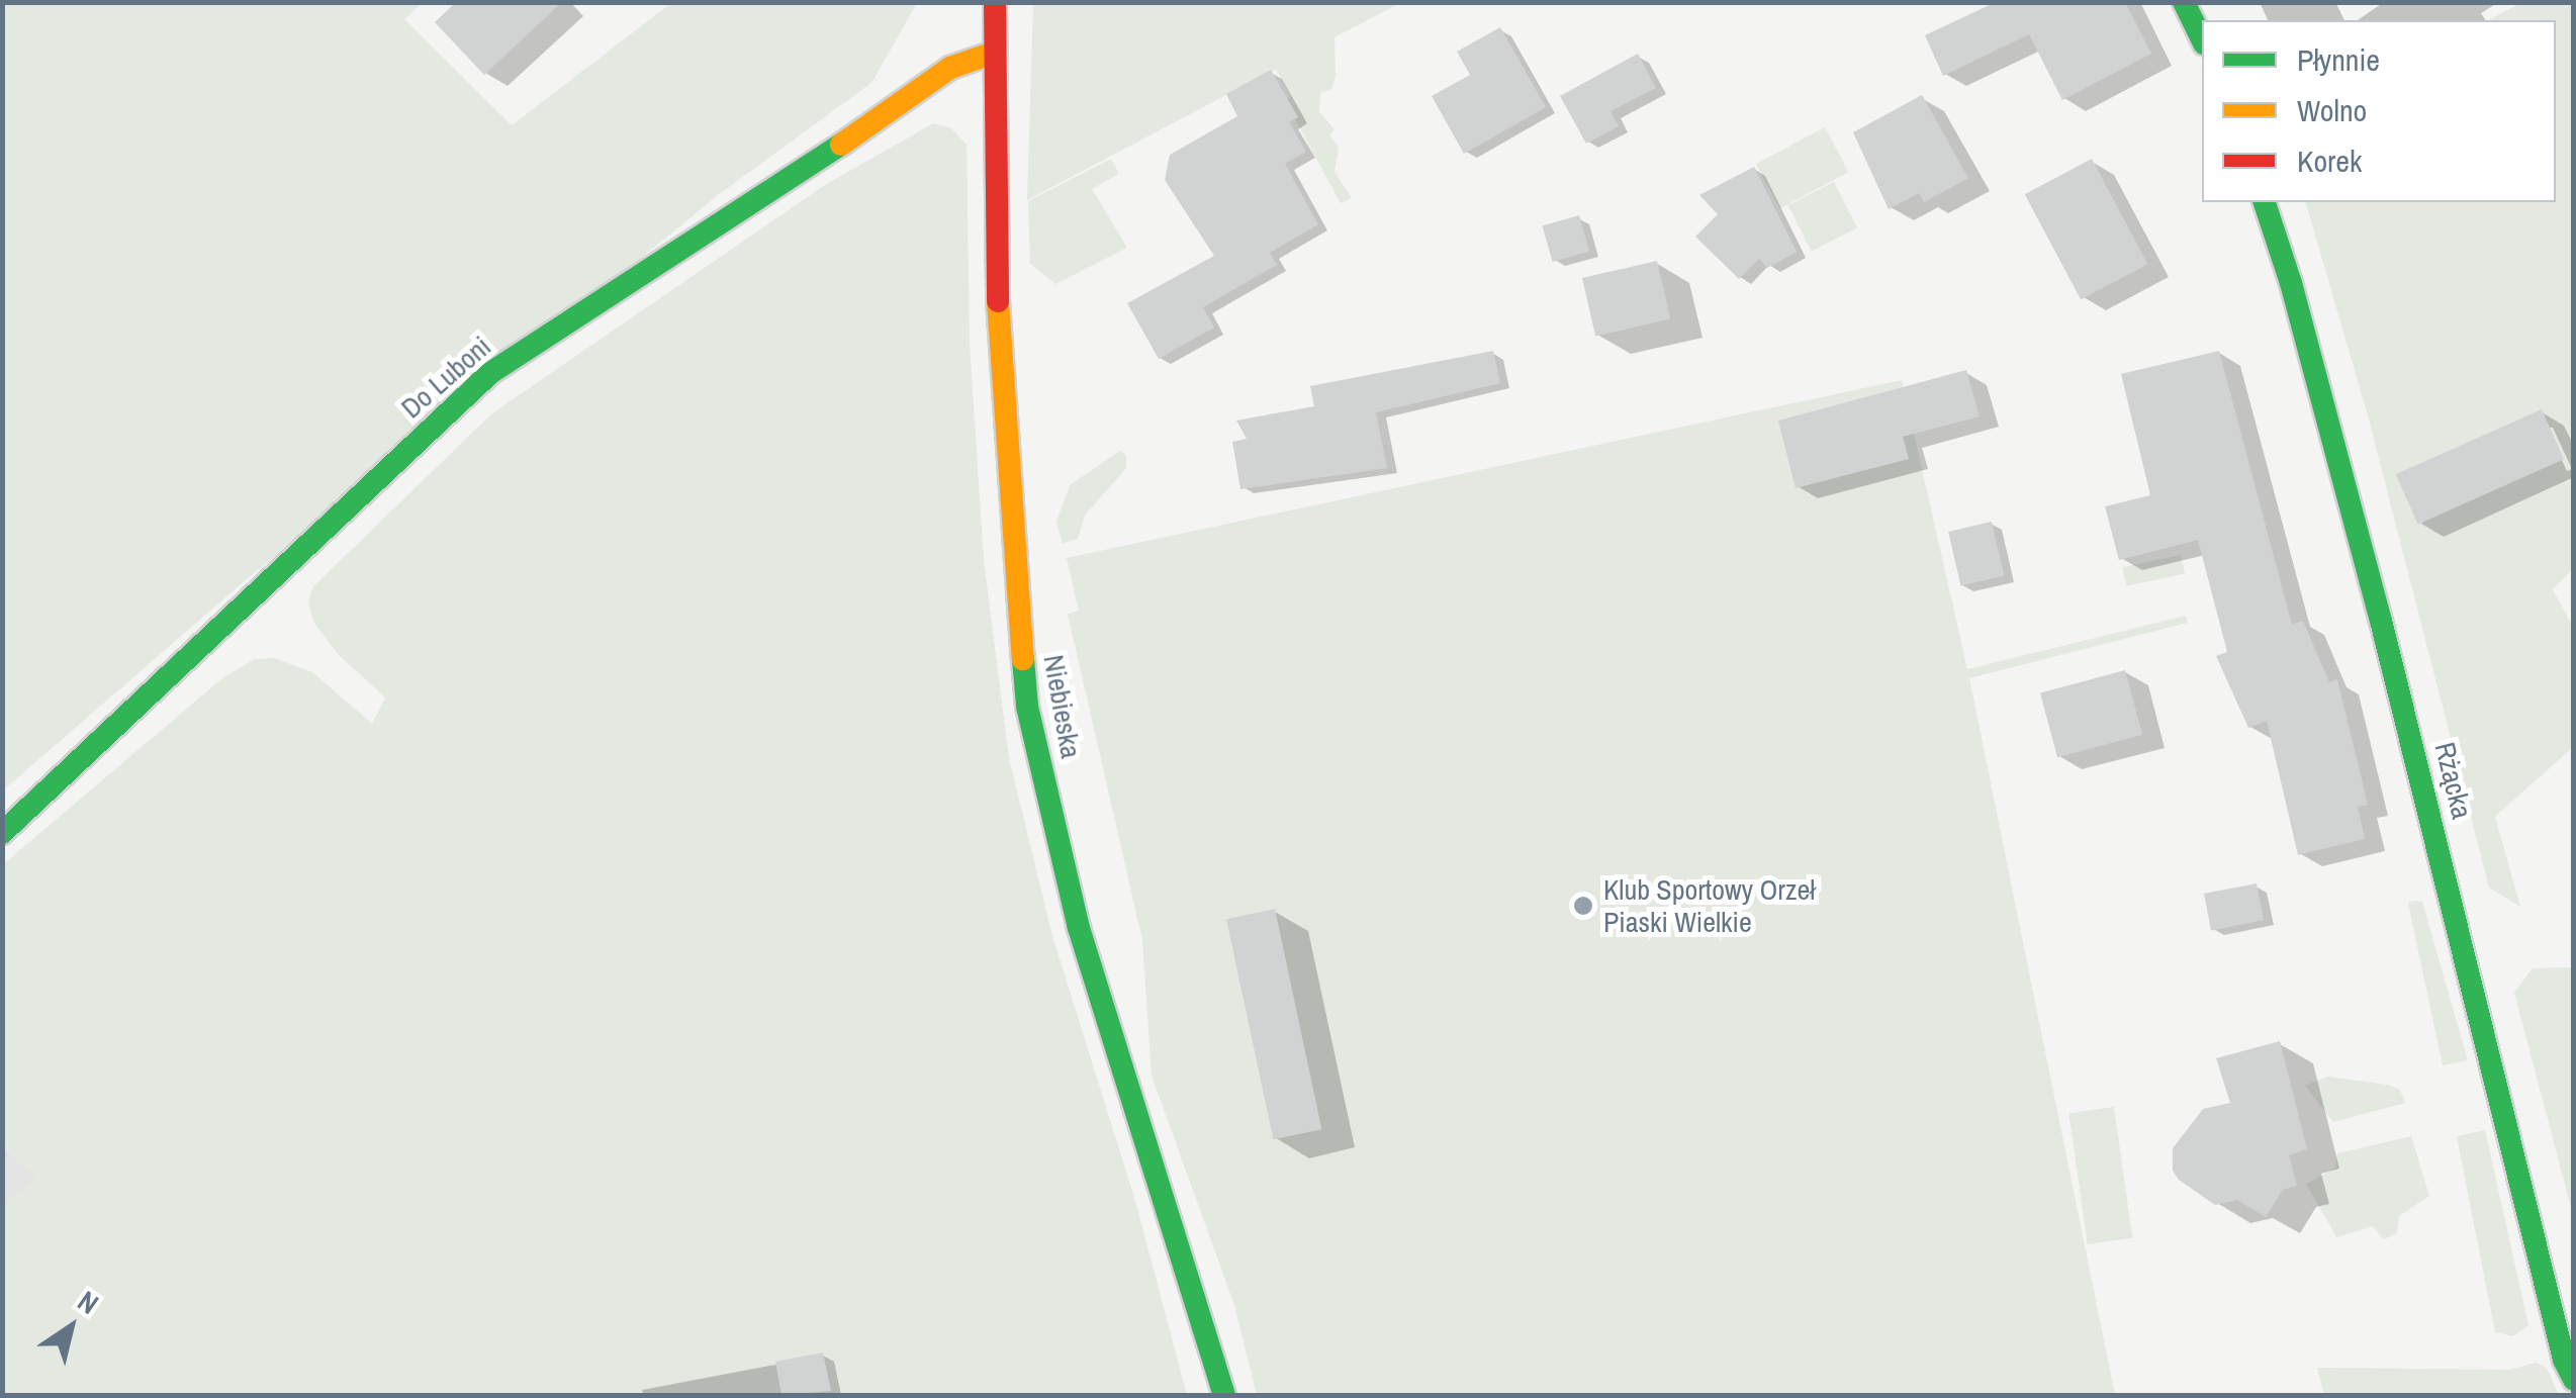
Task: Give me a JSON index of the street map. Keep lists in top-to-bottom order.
{
  "streets": {
    "street": ["Do Luboni", "Niebieska", "Rżącka"]
  },
  "crossings": [
    ["Do Luboni", "Niebieska"]
  ],
  "places": ["Klub Sportowy Orzeł Piaski Wielkie"],
  "legend": ["Płynnie", "Wolno", "Korek"],
  "north": "top right"
}
